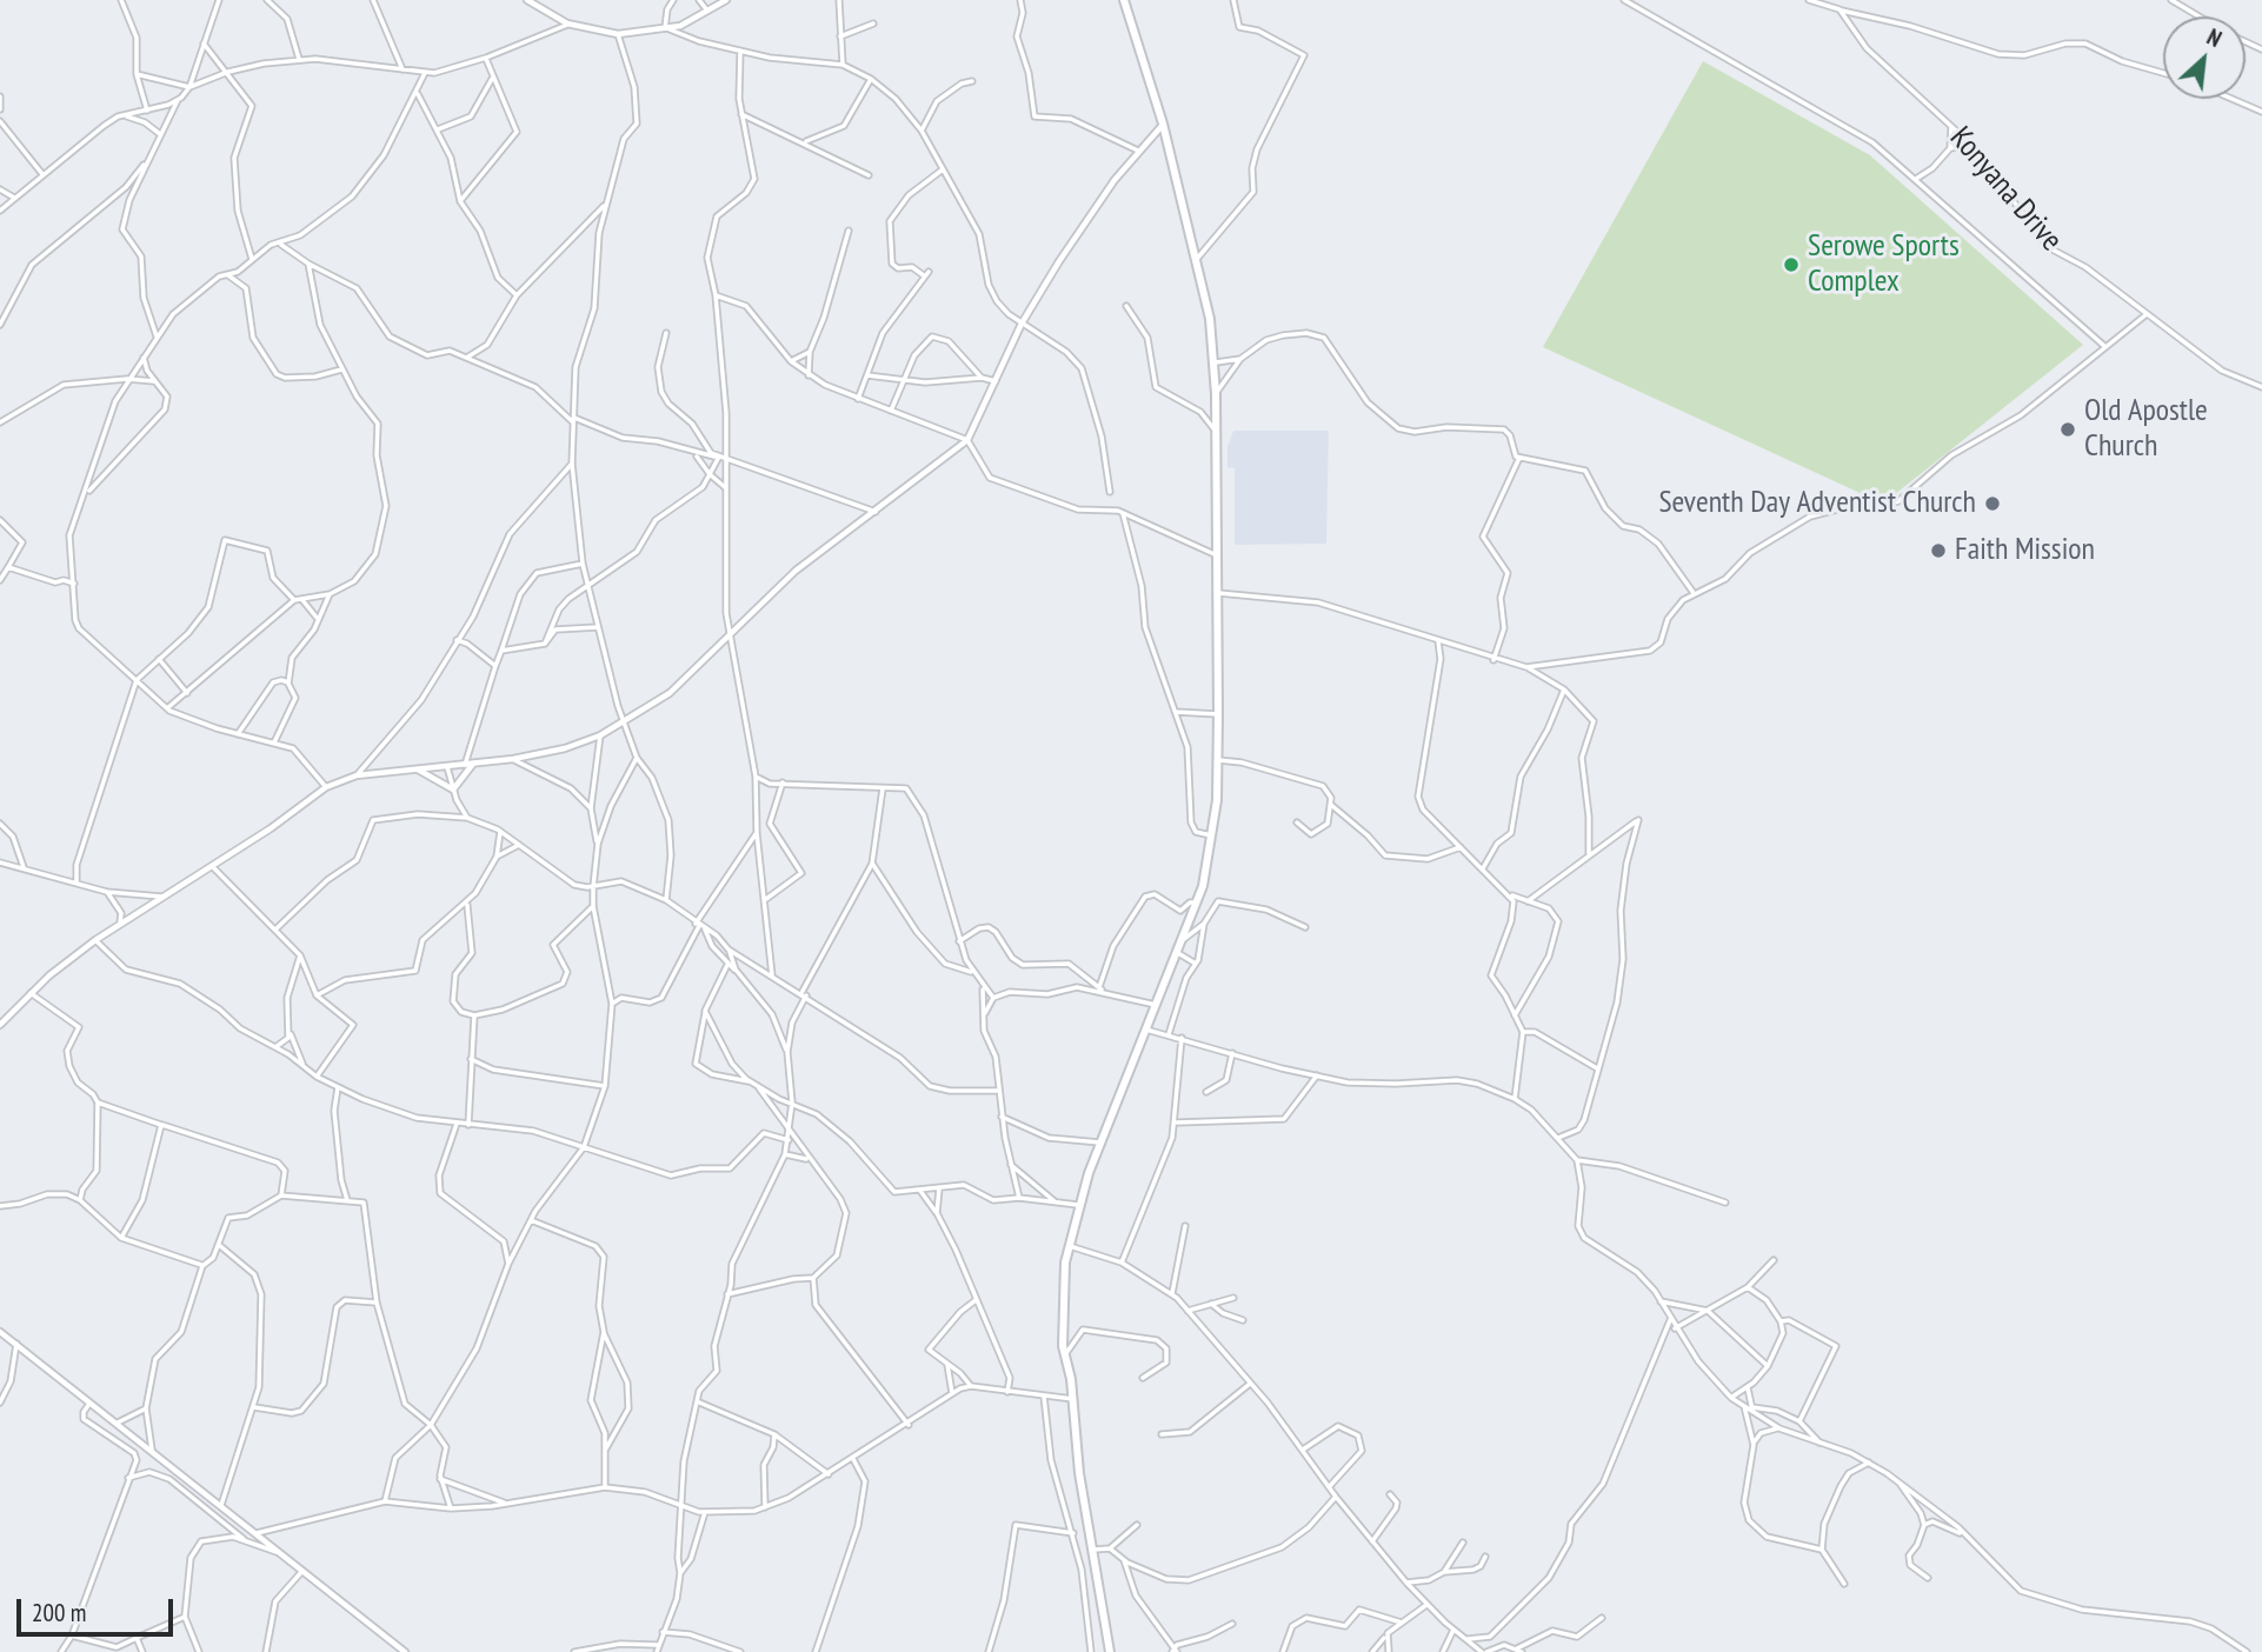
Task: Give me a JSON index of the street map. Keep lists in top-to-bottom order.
{
  "streets": {
    "street": ["Konyana Drive"]
  },
  "places": [
    "Serowe Sports Complex",
    "Old Apostle Church",
    "Seventh Day Adventist Church",
    "Faith Mission"
  ],
  "scale_bar": "200 m",
  "north": "top right"
}
